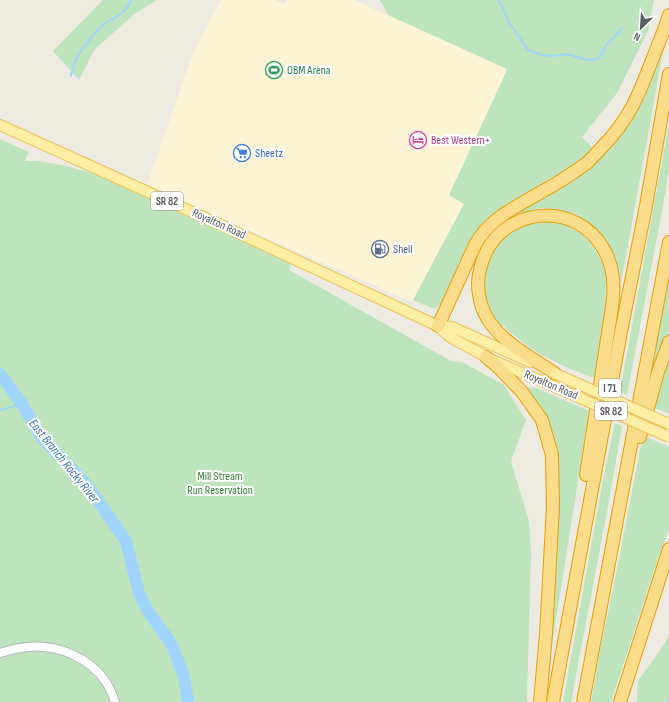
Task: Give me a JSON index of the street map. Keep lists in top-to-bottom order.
{
  "streets": {
    "highway": ["I 71"],
    "main road": ["SR 82", "Royalton Road"]
  },
  "water": ["East Branch Rocky River"],
  "parks": ["Mill Stream Run Reservation"],
  "places": {
    "sports": ["OBM Arena"],
    "hotel": ["Best Western+"],
    "supermarket": ["Sheetz"],
    "fuel station": ["Shell"]
  },
  "north": "bottom left"
}
